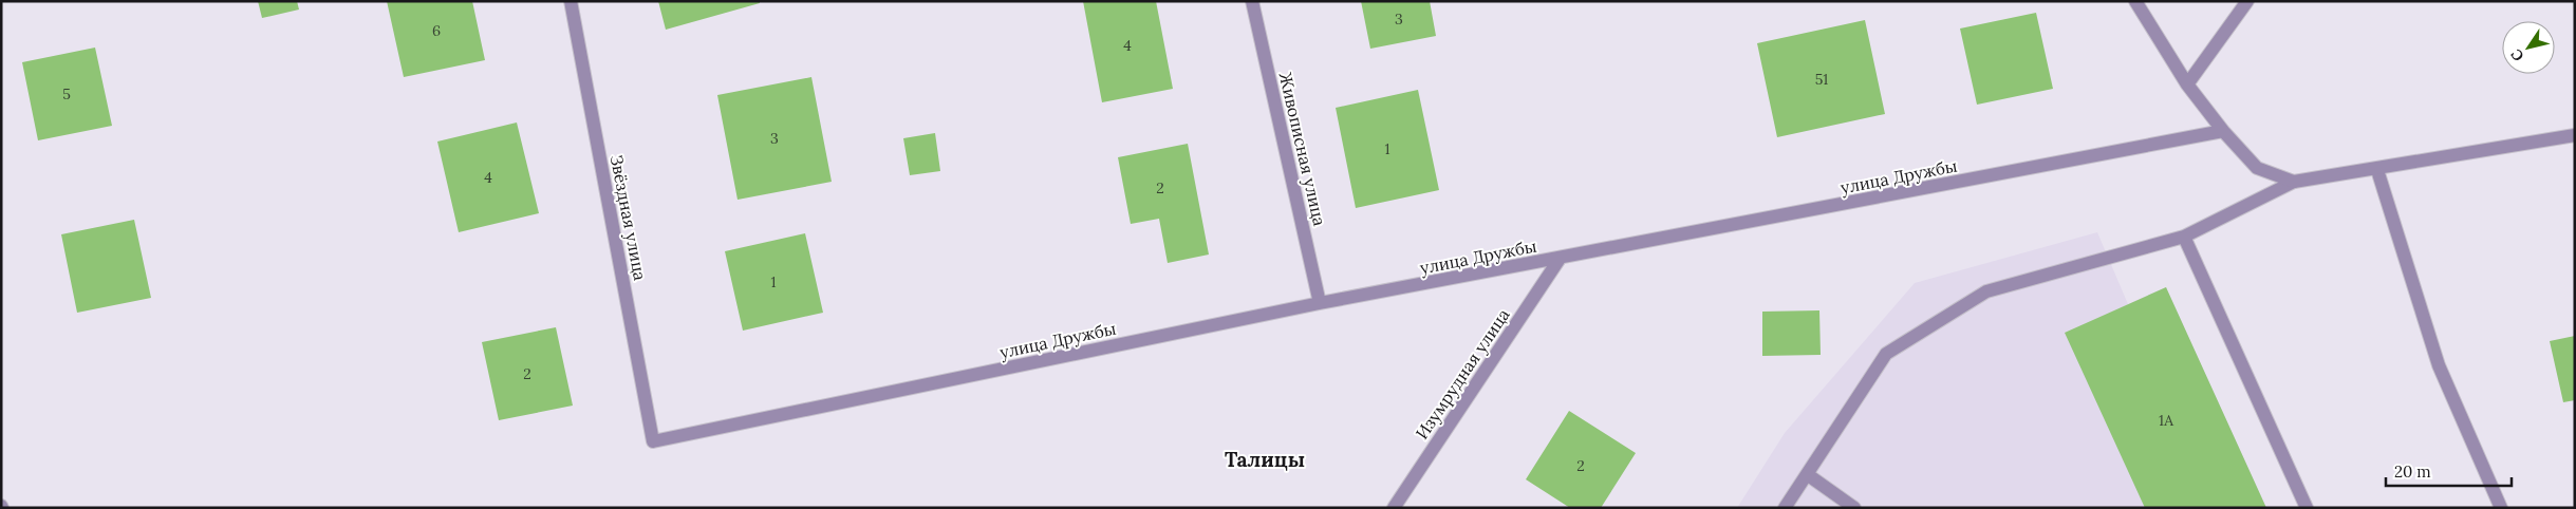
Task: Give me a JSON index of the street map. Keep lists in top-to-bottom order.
{
  "streets": {
    "street": [
      "Живописная улица",
      "улица Дружбы",
      "Звёздная улица",
      "Изумрудная улица"
    ]
  },
  "crossings": [
    ["Живописная улица", "улица Дружбы"],
    ["улица Дружбы", "Звёздная улица"],
    ["улица Дружбы", "Изумрудная улица"]
  ],
  "districts": ["Талицы"],
  "house_numbers": [
    "3",
    "6",
    "4",
    "51",
    "5",
    "3",
    "1",
    "4",
    "2",
    "1",
    "2",
    "1А",
    "2"
  ],
  "scale_bar": "20 m",
  "north": "bottom left"
}
